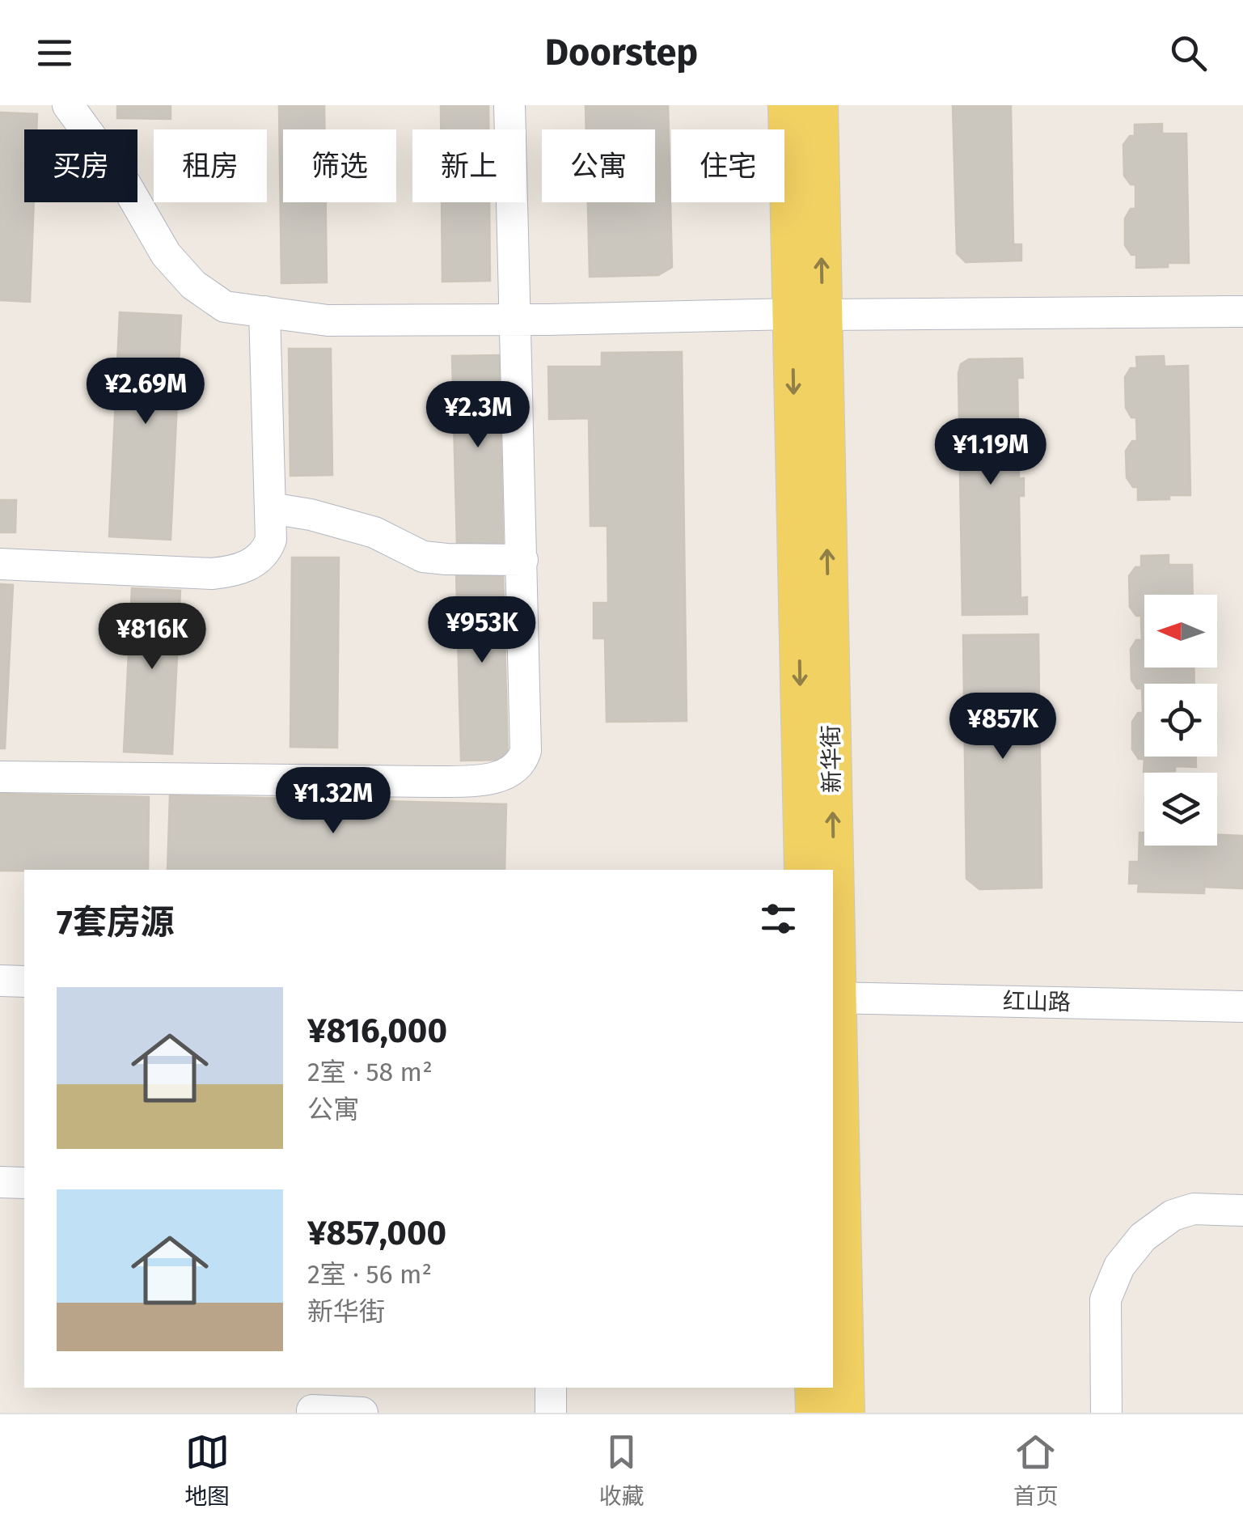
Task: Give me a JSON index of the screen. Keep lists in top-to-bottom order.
{
  "streets": {
    "main road": ["新华街"],
    "street": ["红山路"]
  },
  "crossings": [
    ["新华街", "红山路"]
  ],
  "north": "left",
  "page": {
    "header": "Doorstep",
    "chip": [
      "买房",
      "租房",
      "筛选",
      "新上",
      "公寓",
      "住宅"
    ],
    "price": [
      "¥2.69M",
      "¥2.3M",
      "¥1.19M",
      "¥953K",
      "¥816K",
      "¥857K",
      "¥1.32M"
    ],
    "heading": "7套房源",
    "list": [
      {
        "name": "¥816,000",
        "note": "2室 · 58 m² · 公寓"
      },
      {
        "name": "¥857,000",
        "note": "2室 · 56 m² · 新华街"
      }
    ],
    "tabs": ["地图", "收藏", "首页"]
  }
}
